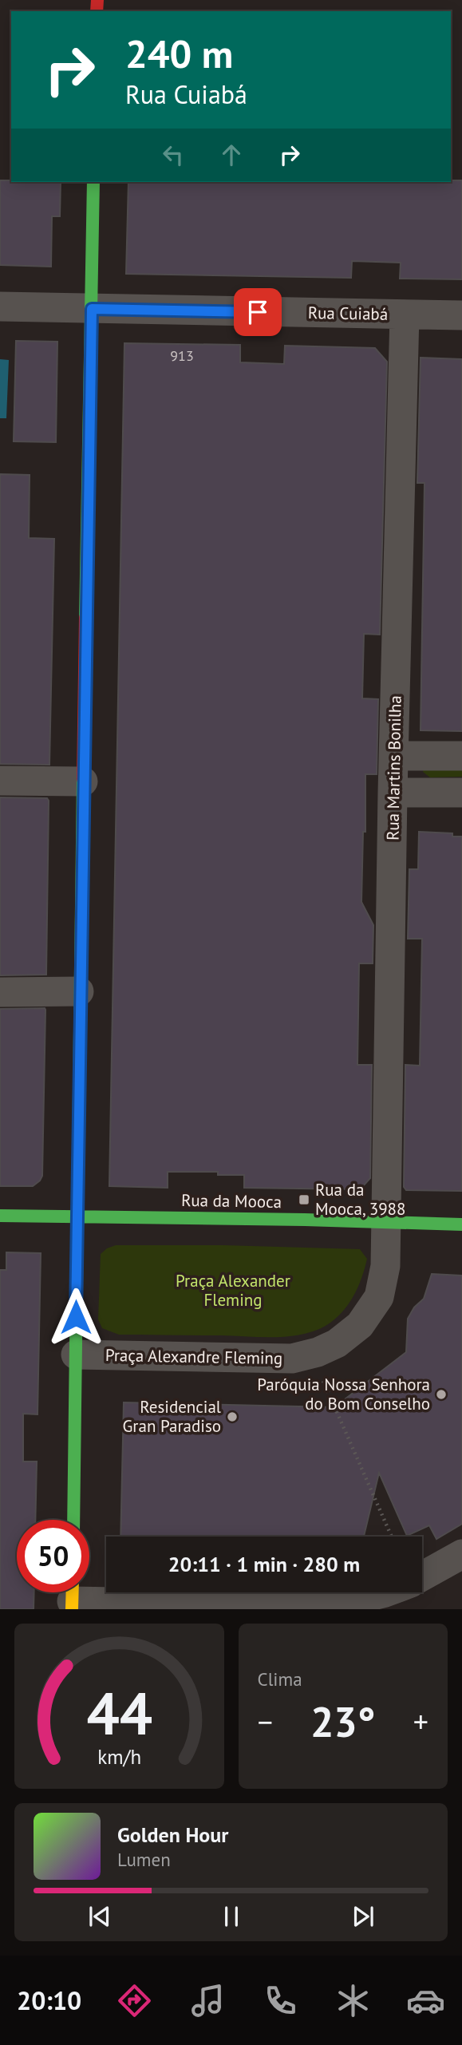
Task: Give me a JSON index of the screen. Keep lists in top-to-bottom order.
{
  "streets": {
    "main road": ["Rua da Mooca"],
    "street": ["Rua Cuiabá", "Rua Martins Bonilha", "Praça Alexandre Fleming"]
  },
  "crossings": [
    ["Rua Cuiabá", "Rua Martins Bonilha"],
    ["Rua Martins Bonilha", "Rua da Mooca"],
    ["Rua Martins Bonilha", "Praça Alexandre Fleming"],
    ["Rua da Mooca", "Praça Alexandre Fleming"]
  ],
  "parks": ["Praça Alexander Fleming"],
  "places": {
    "transit": ["Rua da Mooca, 3988"],
    "other": ["Paróquia Nossa Senhora do Bom Conselho", "Residencial Gran Paradiso"]
  },
  "house_numbers": ["913"],
  "page": {
    "turn": ["240 m", "Rua Cuiabá"],
    "limit": "50",
    "trip": "20:11 · 1 min · 280 m",
    "tile": "Clima",
    "heat": ["−", "23°", "+"],
    "song": ["Golden Hour", "Lumen"],
    "tabs": "20:10",
    "gauge": ["44", "km/h"]
  }
}
